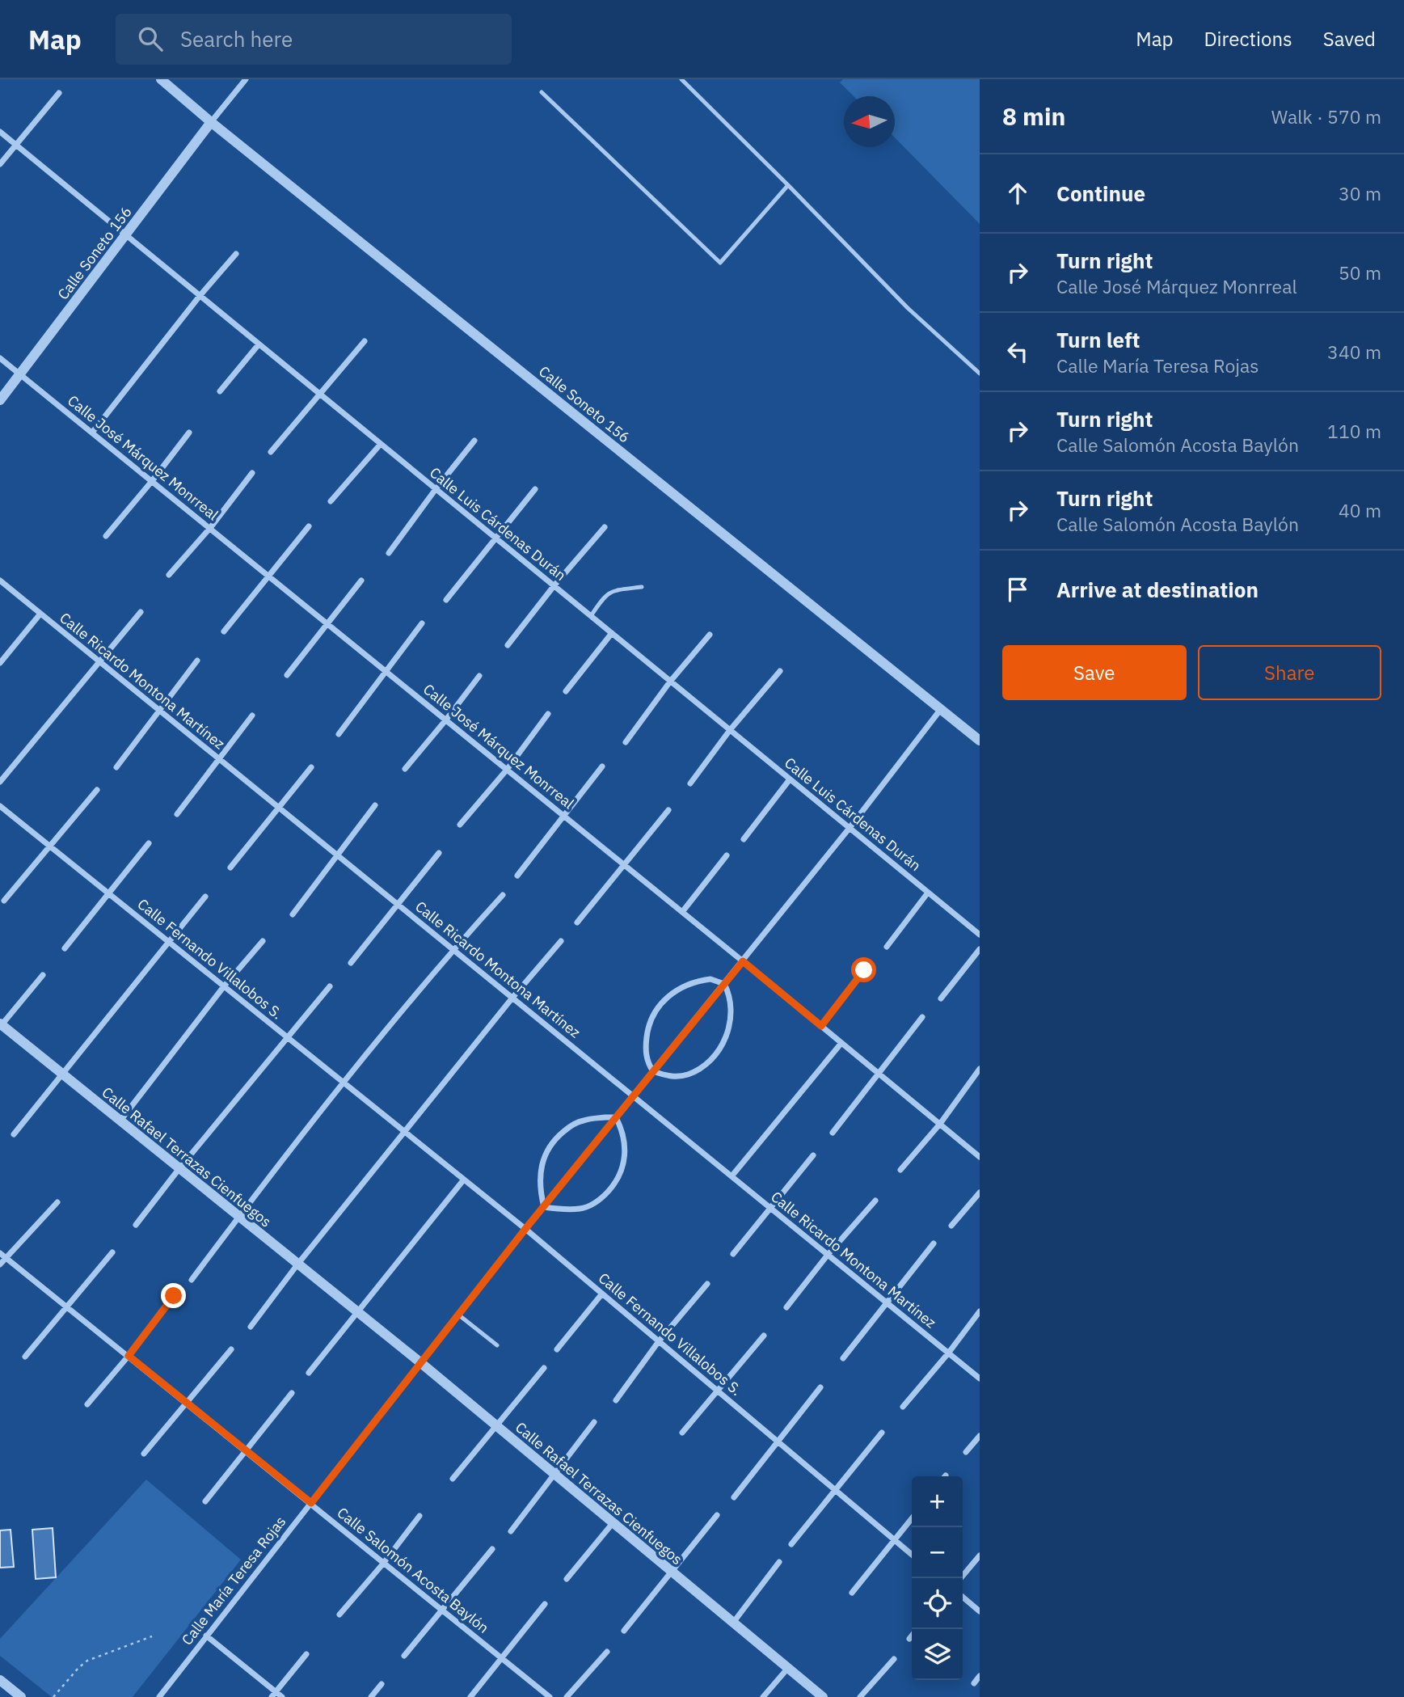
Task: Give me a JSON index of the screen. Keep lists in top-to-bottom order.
{
  "streets": {
    "street": [
      "Calle Soneto 156",
      "Calle José Márquez Monrreal",
      "Calle Luis Cárdenas Durán",
      "Calle Ricardo Montona Martínez",
      "Calle Fernando Villalobos S.",
      "Calle Rafael Terrazas Cienfuegos",
      "Calle Salomón Acosta Baylón",
      "Calle María Teresa Rojas"
    ]
  },
  "crossings": [
    ["Calle Soneto 156", "Calle José Márquez Monrreal"],
    ["Calle Soneto 156", "Calle Luis Cárdenas Durán"],
    ["Calle Soneto 156", "Calle María Teresa Rojas"],
    ["Calle José Márquez Monrreal", "Calle María Teresa Rojas"],
    ["Calle Luis Cárdenas Durán", "Calle María Teresa Rojas"],
    ["Calle Ricardo Montona Martínez", "Calle María Teresa Rojas"],
    ["Calle Fernando Villalobos S.", "Calle María Teresa Rojas"],
    ["Calle Rafael Terrazas Cienfuegos", "Calle María Teresa Rojas"],
    ["Calle Salomón Acosta Baylón", "Calle María Teresa Rojas"]
  ],
  "north": "left",
  "page": {
    "header": "Map",
    "search": "Search here",
    "nav": ["Map", "Directions", "Saved"],
    "heading": ["8 min", "Walk · 570 m"],
    "list": [
      ["Continue", "30 m"],
      ["Turn right", "Calle José Márquez Monrreal", "50 m"],
      ["Turn left", "Calle María Teresa Rojas", "340 m"],
      ["Turn right", "Calle Salomón Acosta Baylón", "110 m"],
      ["Turn right", "Calle Salomón Acosta Baylón", "40 m"],
      "Arrive at destination"
    ],
    "buttons": ["Save", "Share"],
    "map_buttons": ["+", "−"]
  }
}
